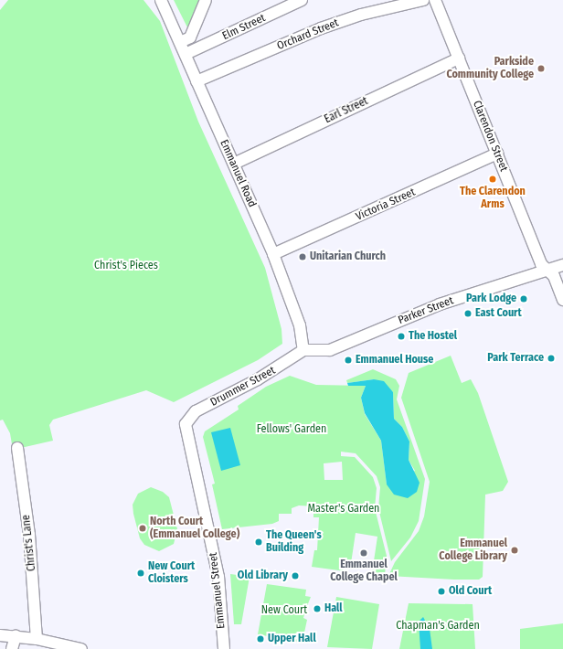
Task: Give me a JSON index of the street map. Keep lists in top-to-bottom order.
{
  "streets": {
    "street": [
      "Elm Street",
      "Orchard Street",
      "Earl Street",
      "Clarendon Street",
      "Emmanuel Road",
      "Victoria Street",
      "Parker Street",
      "Drummer Street",
      "Christ's Lane",
      "Emmanuel Street"
    ]
  },
  "crossings": [
    ["Elm Street", "Emmanuel Road"],
    ["Orchard Street", "Emmanuel Road"],
    ["Earl Street", "Clarendon Street"],
    ["Earl Street", "Emmanuel Road"],
    ["Clarendon Street", "Victoria Street"],
    ["Clarendon Street", "Parker Street"],
    ["Emmanuel Road", "Victoria Street"],
    ["Emmanuel Road", "Parker Street"],
    ["Emmanuel Road", "Drummer Street"],
    ["Parker Street", "Drummer Street"],
    ["Drummer Street", "Emmanuel Street"]
  ],
  "parks": [
    "Christ's Pieces",
    "Fellows' Garden",
    "Master's Garden",
    "New Court",
    "Chapman's Garden"
  ],
  "places": [
    "Parkside Community College",
    "The Clarendon Arms",
    "Unitarian Church",
    "Park Lodge",
    "East Court",
    "The Hostel",
    "Park Terrace",
    "Emmanuel House",
    "North Court (Emmanuel College)",
    "The Queen's Building",
    "Emmanuel College Library",
    "Emmanuel College Chapel",
    "New Court Cloisters",
    "Old Library",
    "Old Court",
    "Hall",
    "Upper Hall"
  ]
}
